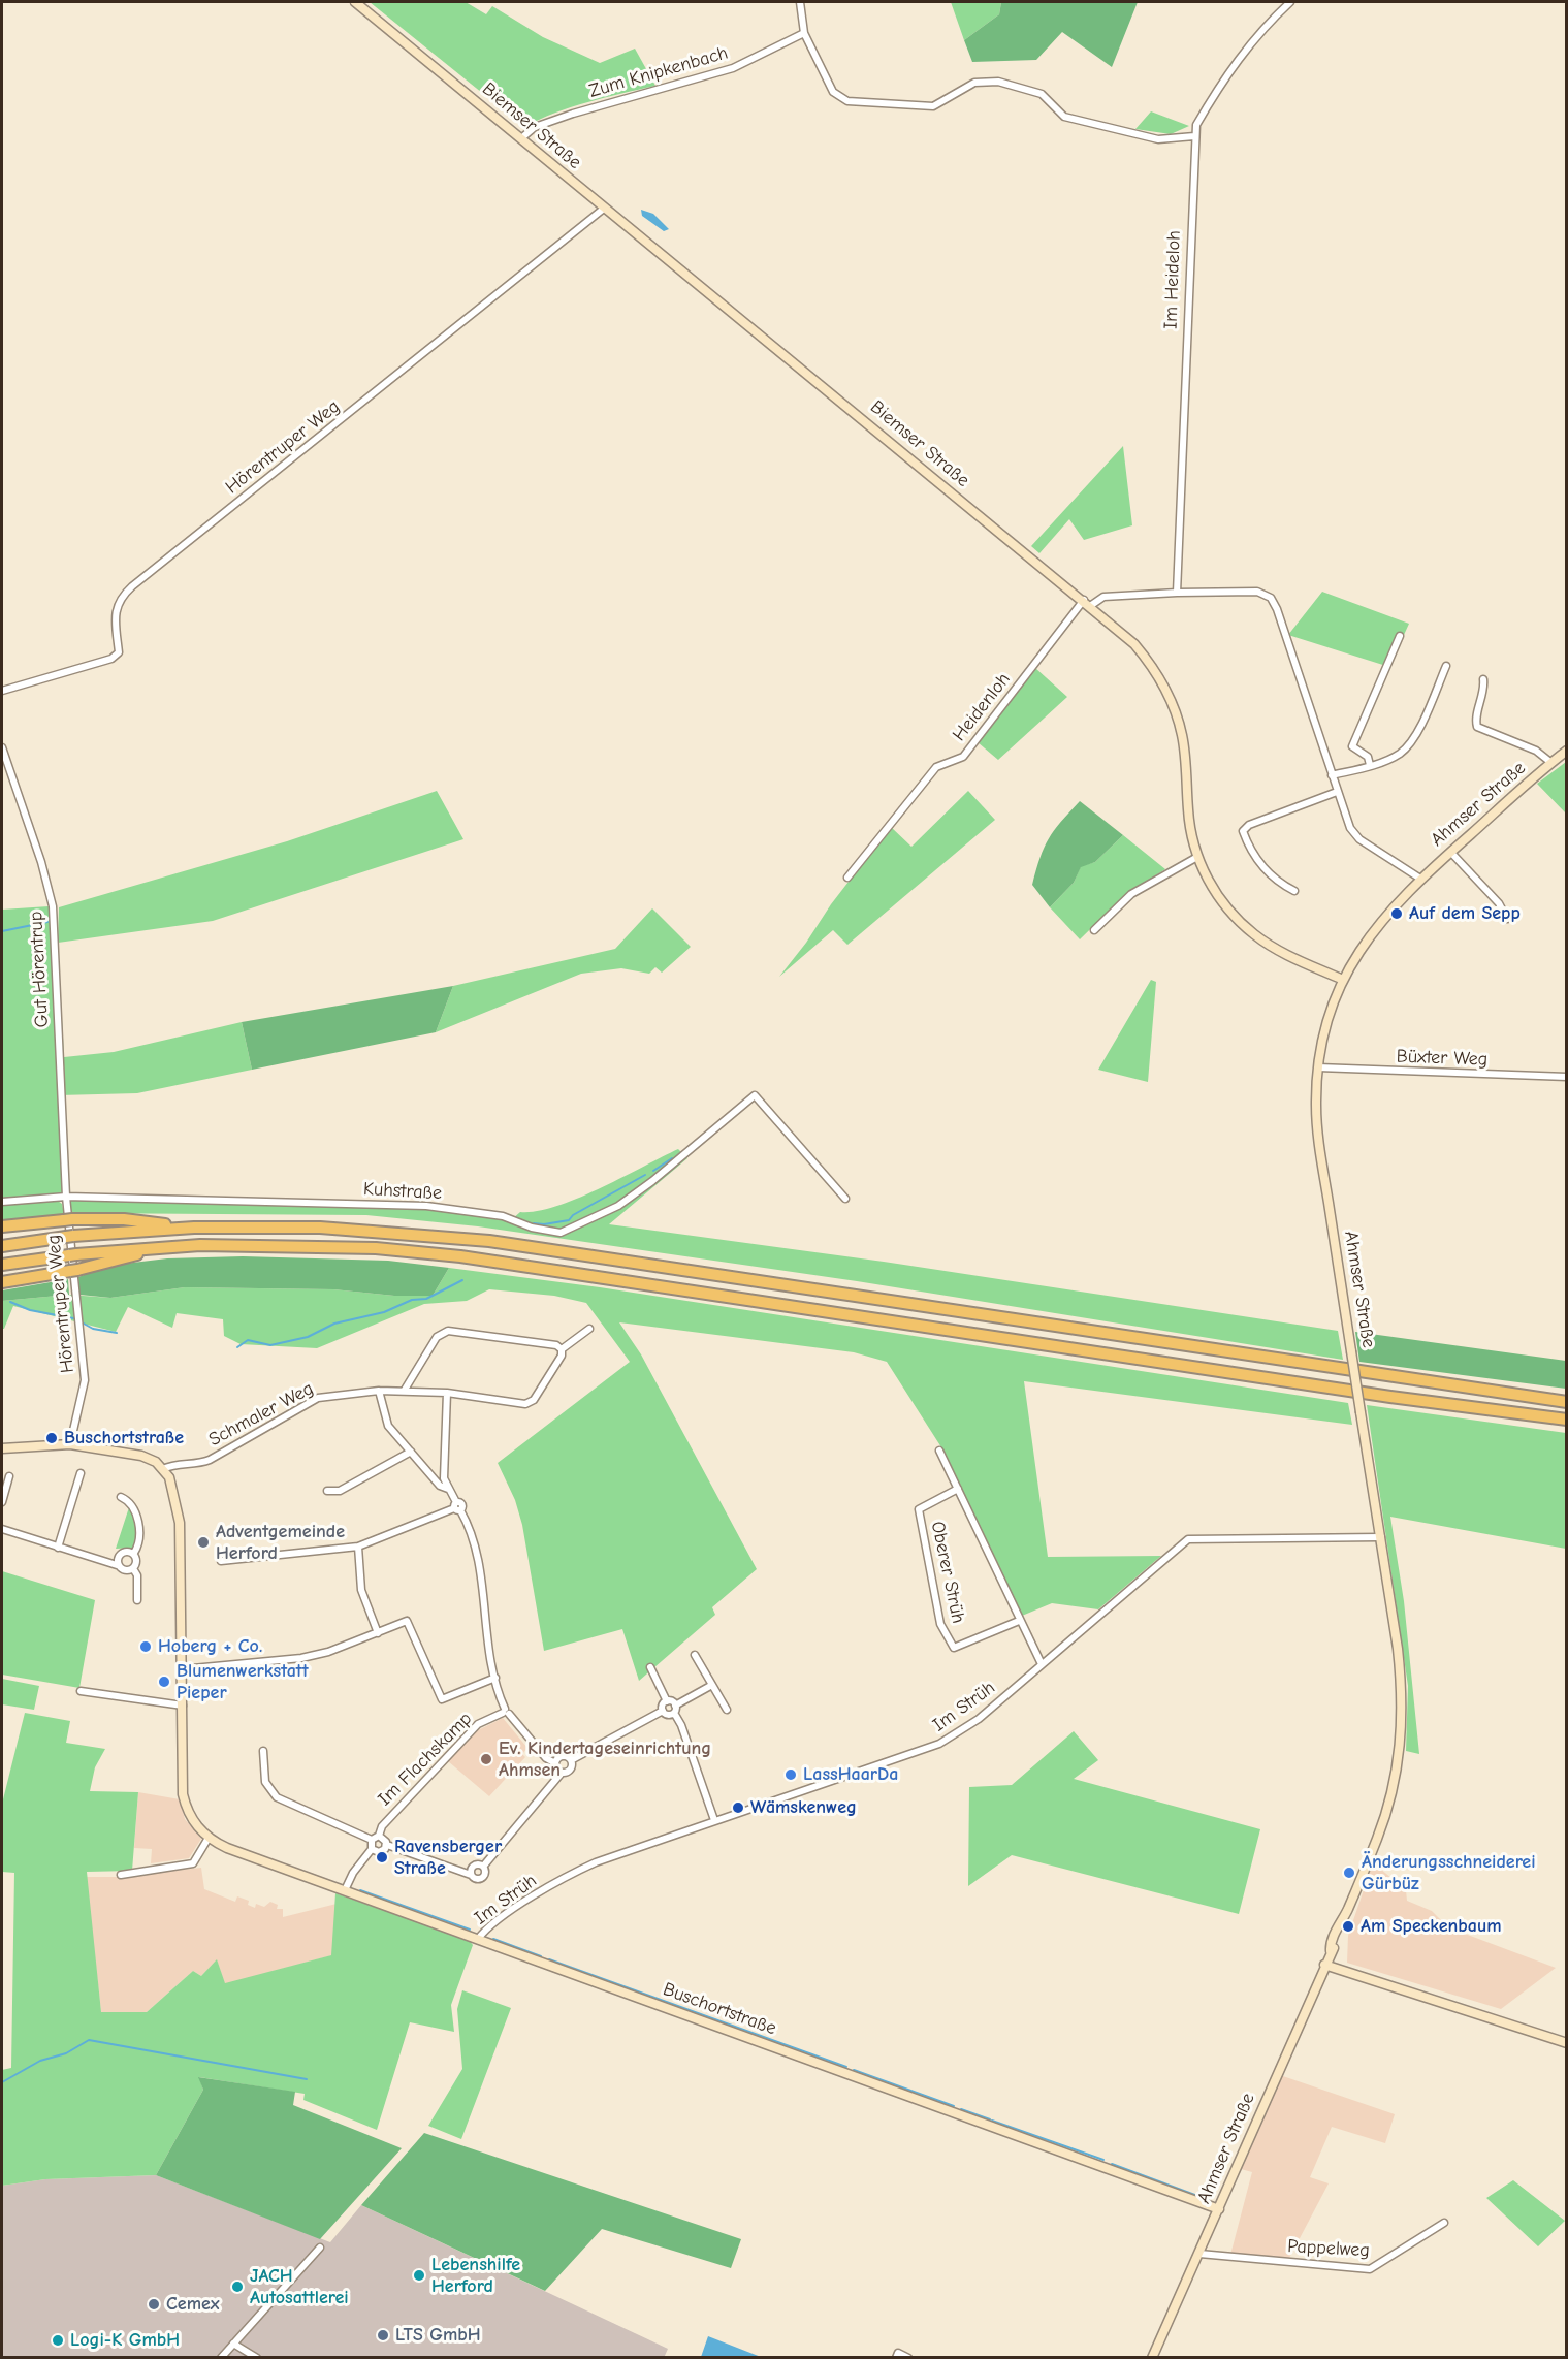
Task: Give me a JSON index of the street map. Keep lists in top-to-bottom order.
{
  "streets": {
    "street": [
      "Zum Knipkenbach",
      "Biemser Straße",
      "Im Heideloh",
      "Hörentruper Weg",
      "Heidenloh",
      "Ahmser Straße",
      "Gut Hörentrup",
      "Büxter Weg",
      "Kuhstraße",
      "Schmaler Weg",
      "Oberer Strüh",
      "Im Strüh",
      "Im Flachskamp",
      "Buschortstraße",
      "Pappelweg"
    ]
  },
  "crossings": [
    ["Zum Knipkenbach", "Biemser Straße"],
    ["Biemser Straße", "Hörentruper Weg"],
    ["Biemser Straße", "Heidenloh"],
    ["Biemser Straße", "Ahmser Straße"],
    ["Hörentruper Weg", "Gut Hörentrup"],
    ["Hörentruper Weg", "Kuhstraße"],
    ["Ahmser Straße", "Büxter Weg"],
    ["Ahmser Straße", "Im Strüh"],
    ["Ahmser Straße", "Buschortstraße"],
    ["Ahmser Straße", "Pappelweg"],
    ["Gut Hörentrup", "Kuhstraße"],
    ["Schmaler Weg", "Buschortstraße"],
    ["Oberer Strüh", "Im Strüh"],
    ["Im Strüh", "Buschortstraße"]
  ],
  "places": [
    "Auf dem Sepp",
    "Buschortstraße",
    "Adventgemeinde Herford",
    "Hoberg + Co.",
    "Blumenwerkstatt Pieper",
    "Ev. Kindertageseinrichtung Ahmsen",
    "LassHaarDa",
    "Wämskenweg",
    "Ravensberger Straße",
    "Änderungsschneiderei Gürbüz",
    "Am Speckenbaum",
    "Lebenshilfe Herford",
    "JACH Autosattlerei",
    "Cemex",
    "LTS GmbH",
    "Logi-K GmbH"
  ]
}
